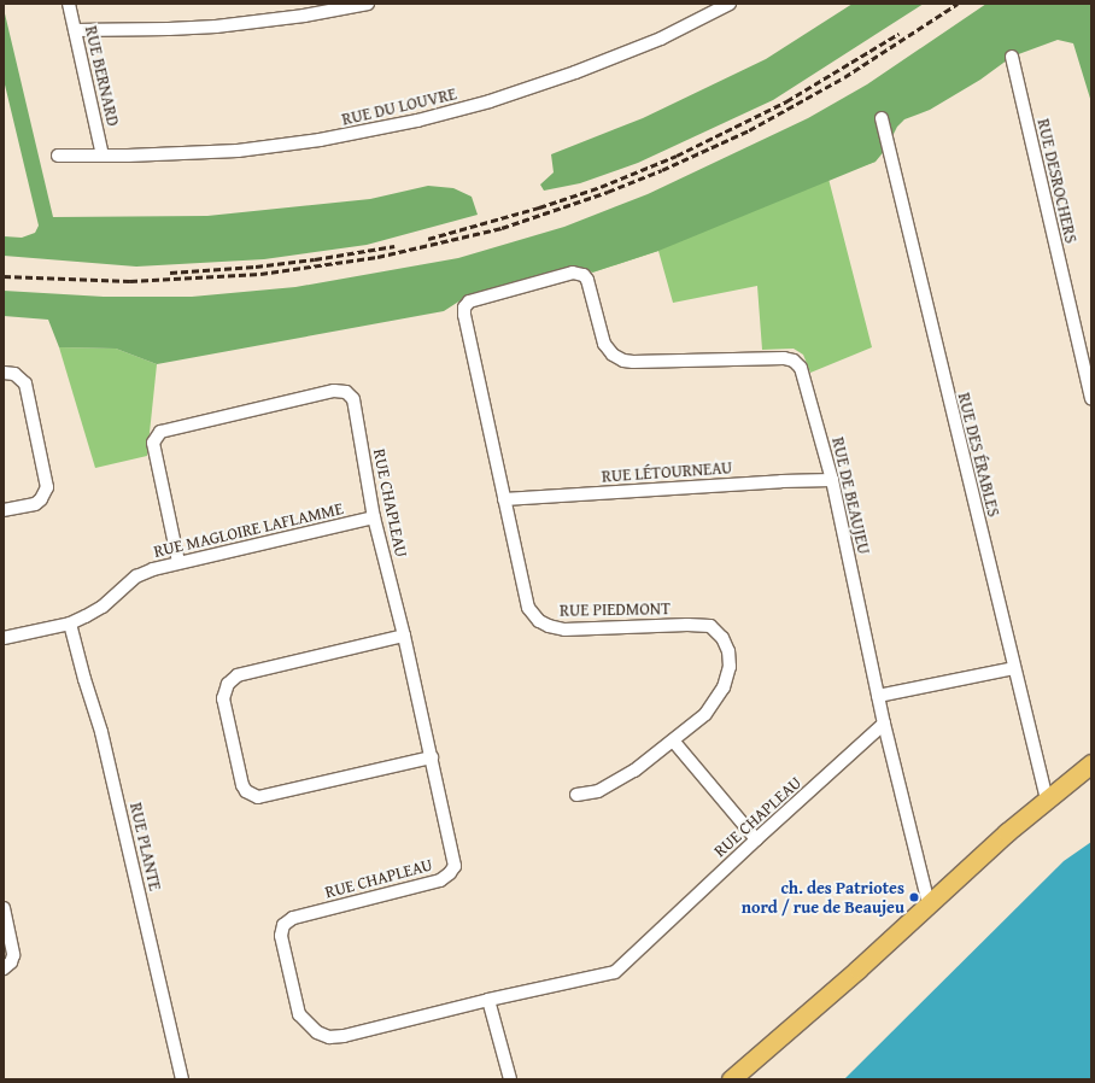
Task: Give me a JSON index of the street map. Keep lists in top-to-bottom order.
{
  "streets": {
    "street": [
      "RUE BERNARD",
      "RUE DU LOUVRE",
      "RUE DESROCHERS",
      "RUE DES ÉRABLES",
      "RUE LÉTOURNEAU",
      "RUE DE BEAUJEU",
      "RUE CHAPLEAU",
      "RUE MAGLOIRE LAFLAMME",
      "RUE PIEDMONT",
      "RUE PLANTE"
    ]
  },
  "crossings": [
    ["RUE BERNARD", "RUE DU LOUVRE"],
    ["RUE LÉTOURNEAU", "RUE DE BEAUJEU"],
    ["RUE LÉTOURNEAU", "RUE PIEDMONT"],
    ["RUE DE BEAUJEU", "RUE CHAPLEAU"],
    ["RUE DE BEAUJEU", "RUE PIEDMONT"],
    ["RUE CHAPLEAU", "RUE MAGLOIRE LAFLAMME"],
    ["RUE MAGLOIRE LAFLAMME", "RUE PLANTE"]
  ],
  "places": ["ch. des Patriotes nord / rue de Beaujeu"]
}
